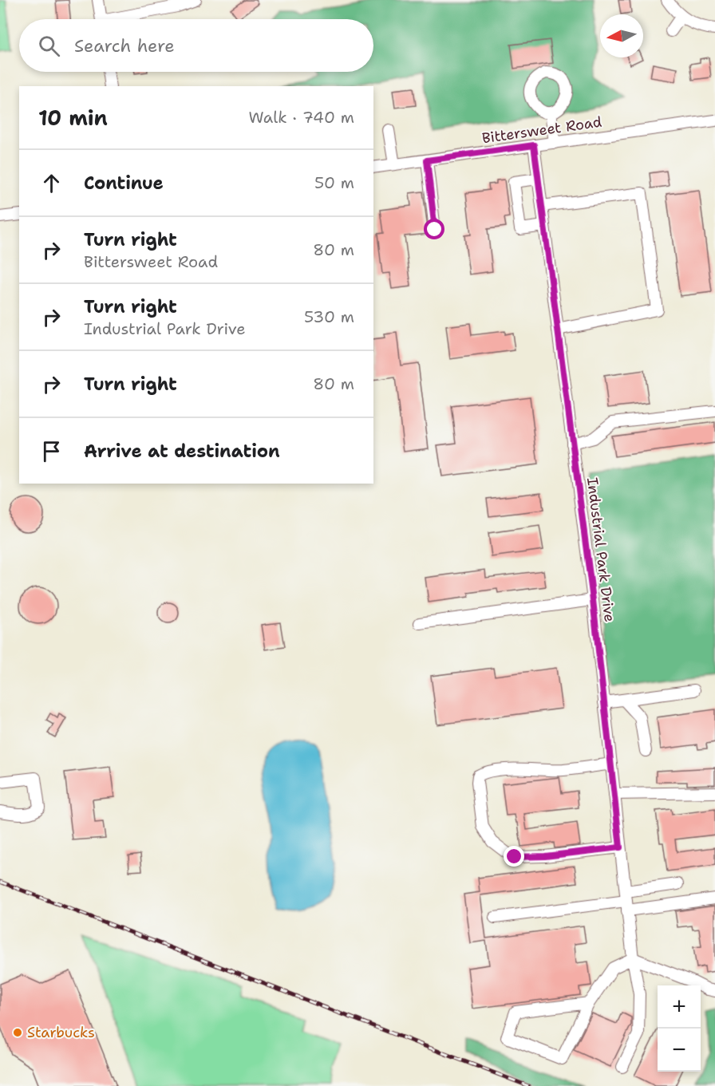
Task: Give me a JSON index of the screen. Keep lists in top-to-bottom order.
{
  "streets": {
    "street": ["Bittersweet Road", "Industrial Park Drive"]
  },
  "crossings": [
    ["Bittersweet Road", "Industrial Park Drive"]
  ],
  "places": ["Starbucks"],
  "north": "left",
  "page": {
    "search": "Search here",
    "heading": ["10 min", "Walk · 740 m"],
    "list": [
      ["Continue", "50 m"],
      ["Turn right", "Bittersweet Road", "80 m"],
      ["Turn right", "Industrial Park Drive", "530 m"],
      ["Turn right", "80 m"],
      "Arrive at destination"
    ],
    "map_buttons": ["+", "−"]
  }
}
